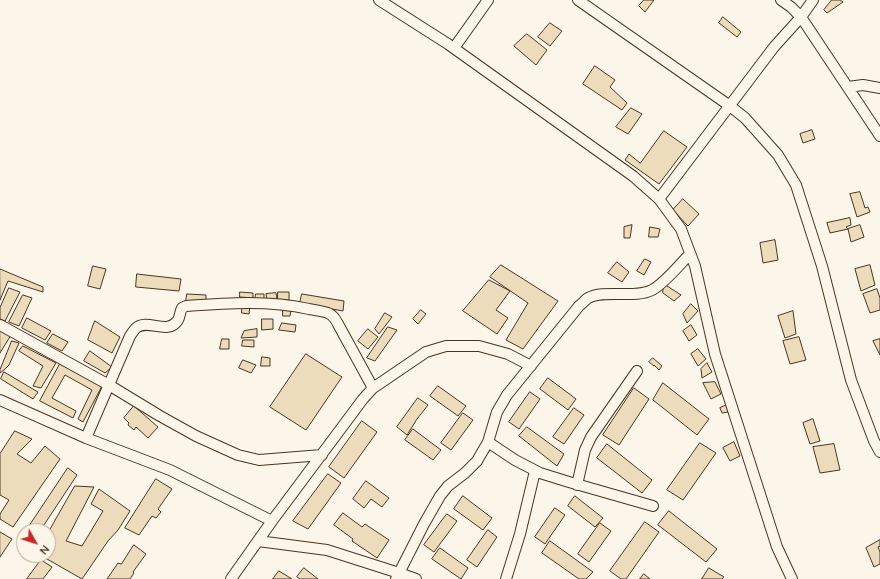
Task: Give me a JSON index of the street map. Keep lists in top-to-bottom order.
{
  "north": "bottom right"
}
